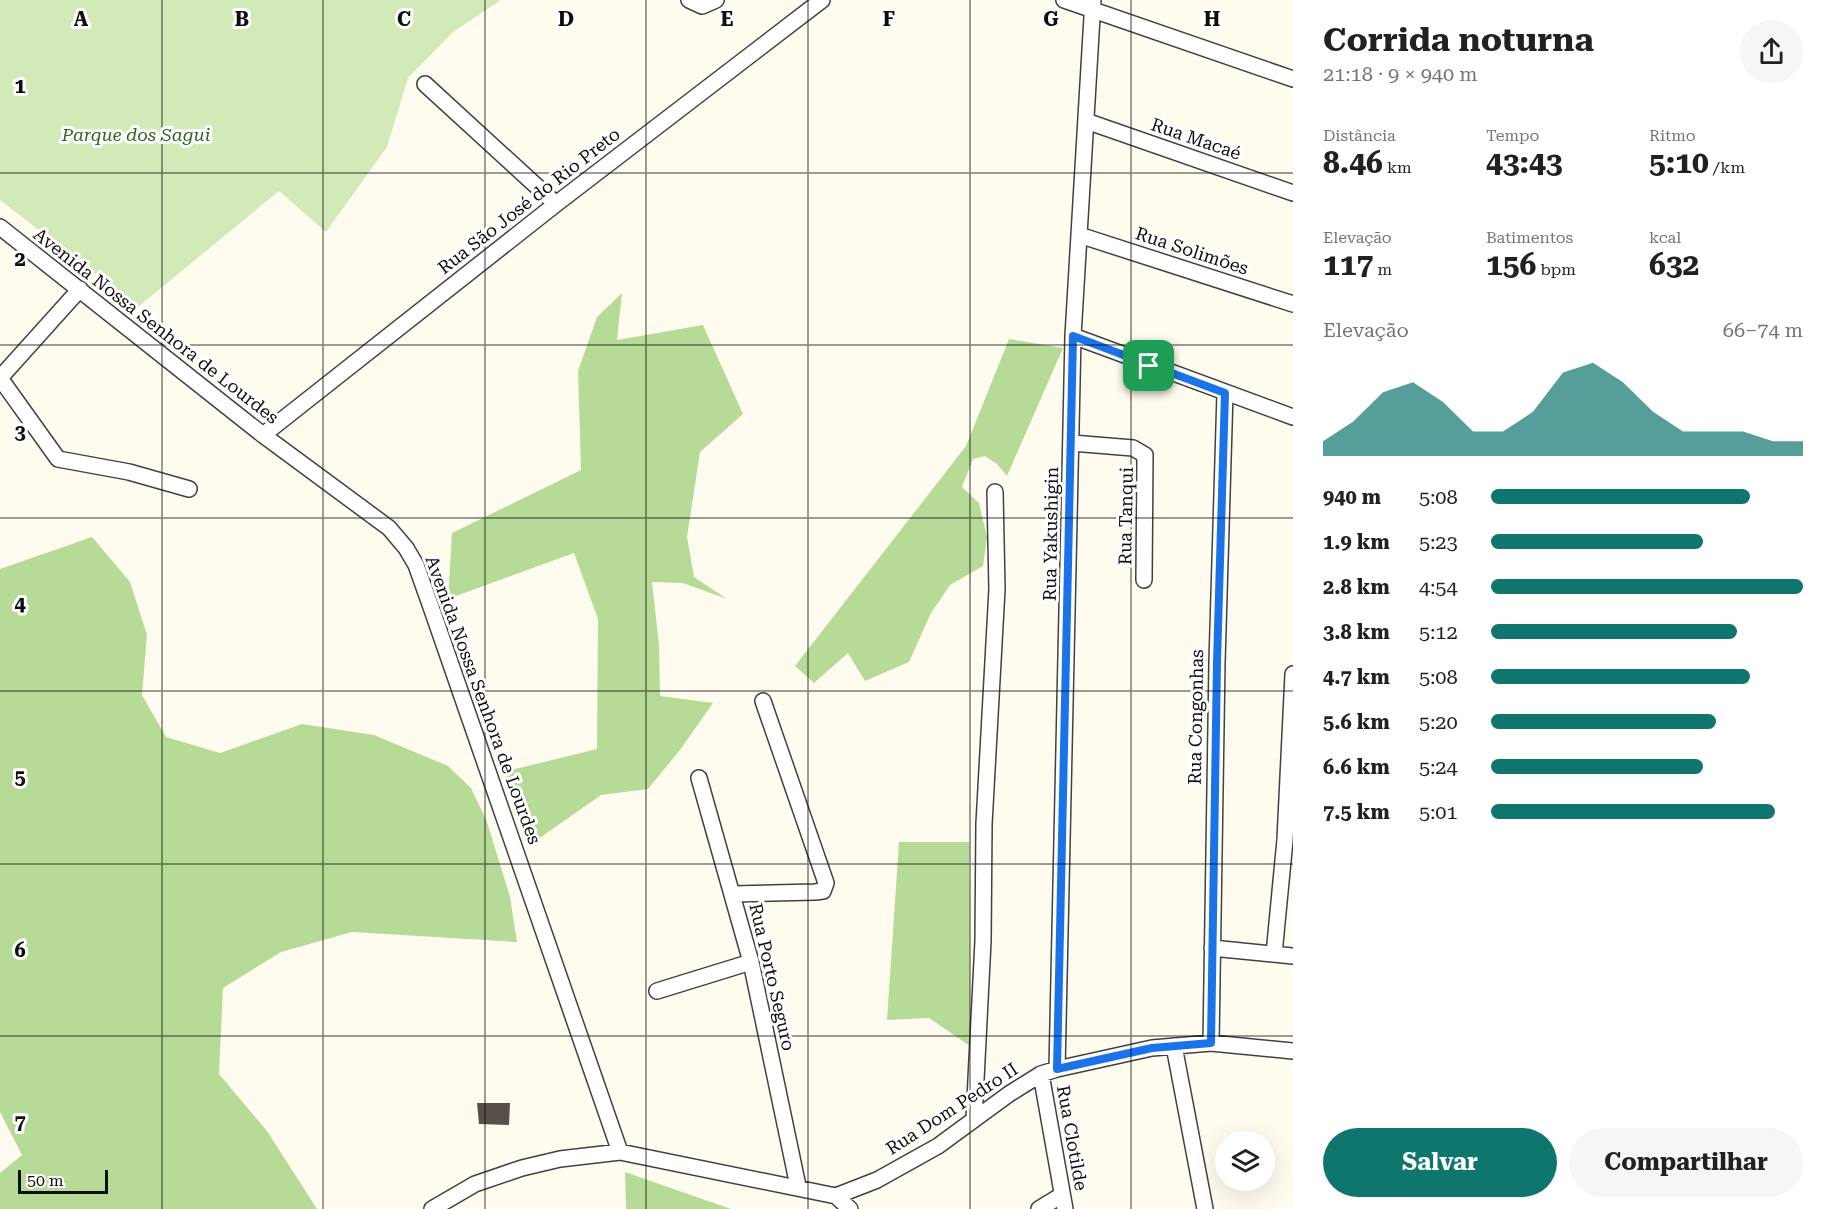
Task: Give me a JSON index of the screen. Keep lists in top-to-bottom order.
{
  "streets": {
    "street": [
      "Rua Macaé",
      "Rua São José do Rio Preto",
      "Rua Solimões",
      "Avenida Nossa Senhora de Lourdes",
      "Rua Tanqui",
      "Rua Yakushigin",
      "Rua Congonhas",
      "Rua Porto Seguro",
      "Rua Dom Pedro II",
      "Rua Clotilde"
    ]
  },
  "crossings": [
    ["Rua Macaé", "Rua Yakushigin"],
    ["Rua São José do Rio Preto", "Avenida Nossa Senhora de Lourdes"],
    ["Rua Solimões", "Rua Yakushigin"],
    ["Rua Tanqui", "Rua Yakushigin"],
    ["Rua Yakushigin", "Rua Dom Pedro II"],
    ["Rua Congonhas", "Rua Dom Pedro II"],
    ["Rua Dom Pedro II", "Rua Clotilde"]
  ],
  "parks": ["Parque dos Sagui"],
  "scale_bar": "50 m",
  "page": {
    "heading": ["Corrida noturna", "21:18 · 9 × 940 m"],
    "stats": [
      ["Distância", "8.46 km"],
      ["Tempo", "43:43"],
      ["Ritmo", "5:10 /km"],
      ["Elevação", "117 m"],
      ["Batimentos", "156 bpm"],
      ["kcal", "632"]
    ],
    "chart": ["Elevação", "66–74 m"],
    "list": [
      {
        "name": "940 m",
        "note": "5:08"
      },
      {
        "name": "1.9 km",
        "note": "5:23"
      },
      {
        "name": "2.8 km",
        "note": "4:54"
      },
      {
        "name": "3.8 km",
        "note": "5:12"
      },
      {
        "name": "4.7 km",
        "note": "5:08"
      },
      {
        "name": "5.6 km",
        "note": "5:20"
      },
      {
        "name": "6.6 km",
        "note": "5:24"
      },
      {
        "name": "7.5 km",
        "note": "5:01"
      }
    ],
    "buttons": ["Salvar", "Compartilhar"],
    "scale": "50 m"
  },
  "grid": {
    "columns": [
      "A",
      "B",
      "C",
      "D",
      "E",
      "F",
      "G",
      "H"
    ],
    "rows": [
      "1",
      "2",
      "3",
      "4",
      "5",
      "6",
      "7"
    ]
  }
}
